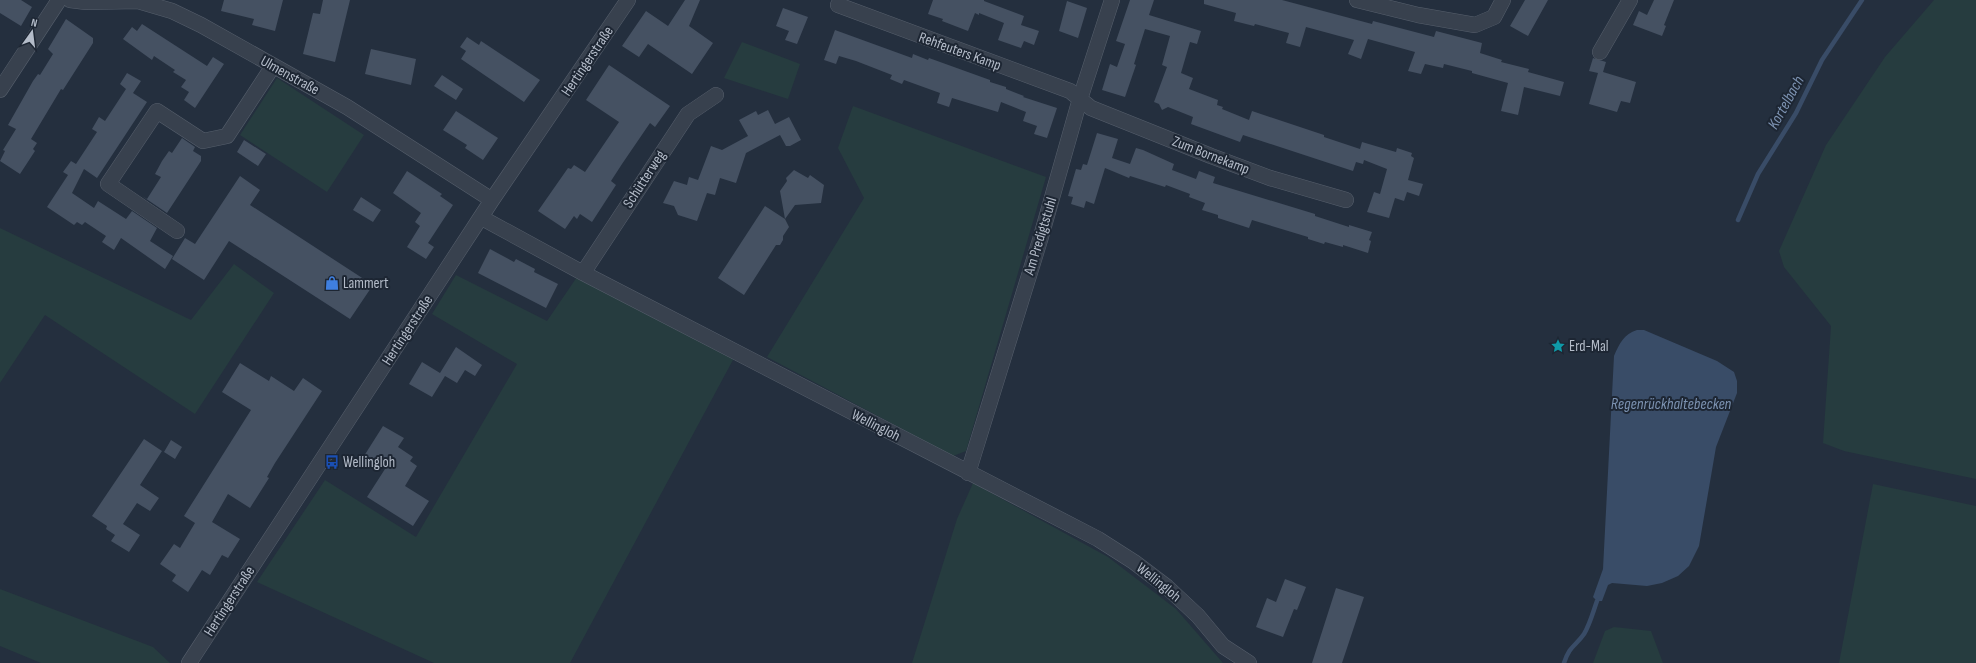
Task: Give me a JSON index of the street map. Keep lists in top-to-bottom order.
{
  "streets": {
    "street": [
      "Rehfeuters Kamp",
      "Hertingerstraße",
      "Ulmenstraße",
      "Zum Bornekamp",
      "Schütterweg",
      "Am Predigtstuhl",
      "Wellingloh"
    ]
  },
  "crossings": [
    ["Rehfeuters Kamp", "Zum Bornekamp"],
    ["Rehfeuters Kamp", "Am Predigtstuhl"],
    ["Hertingerstraße", "Ulmenstraße"],
    ["Hertingerstraße", "Wellingloh"],
    ["Zum Bornekamp", "Am Predigtstuhl"],
    ["Schütterweg", "Wellingloh"],
    ["Am Predigtstuhl", "Wellingloh"]
  ],
  "water": ["Kortelbach", "Regenrückhaltebecken"],
  "places": {
    "shop": ["Lammert"],
    "place": ["Erd-Mal"],
    "bus stop": ["Wellingloh"]
  },
  "north": "top"
}
